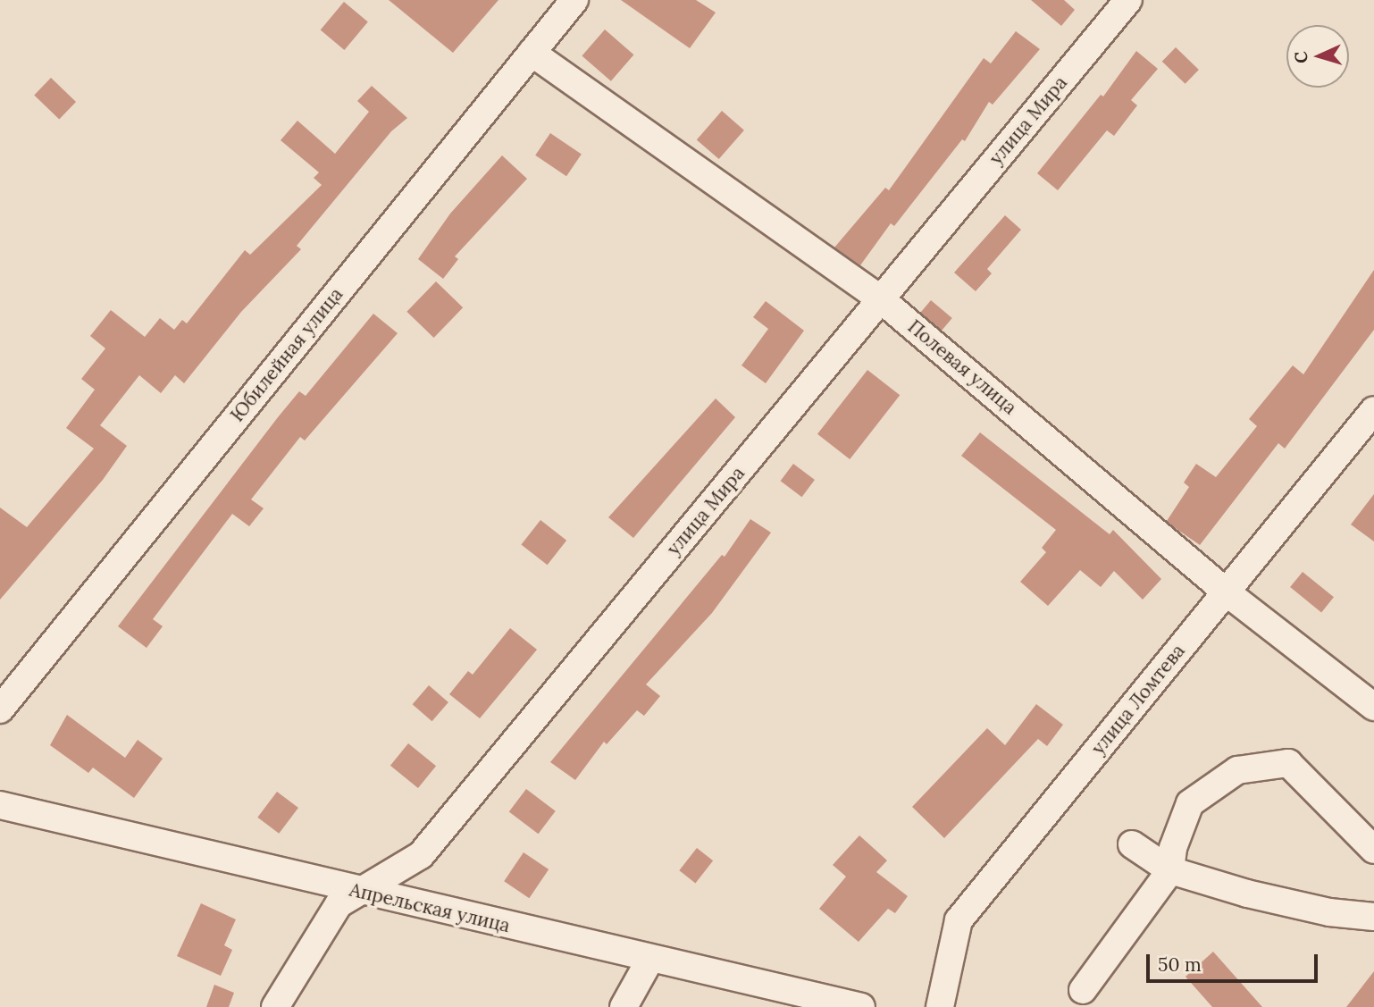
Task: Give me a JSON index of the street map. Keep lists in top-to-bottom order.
{
  "streets": {
    "street": [
      "улица Мира",
      "Юбилейная улица",
      "Полевая улица",
      "улица Ломтева",
      "Апрельская улица"
    ]
  },
  "crossings": [
    ["улица Мира", "Полевая улица"],
    ["улица Мира", "Апрельская улица"],
    ["Юбилейная улица", "Полевая улица"],
    ["Полевая улица", "улица Ломтева"]
  ],
  "scale_bar": "50 m",
  "north": "left"
}
